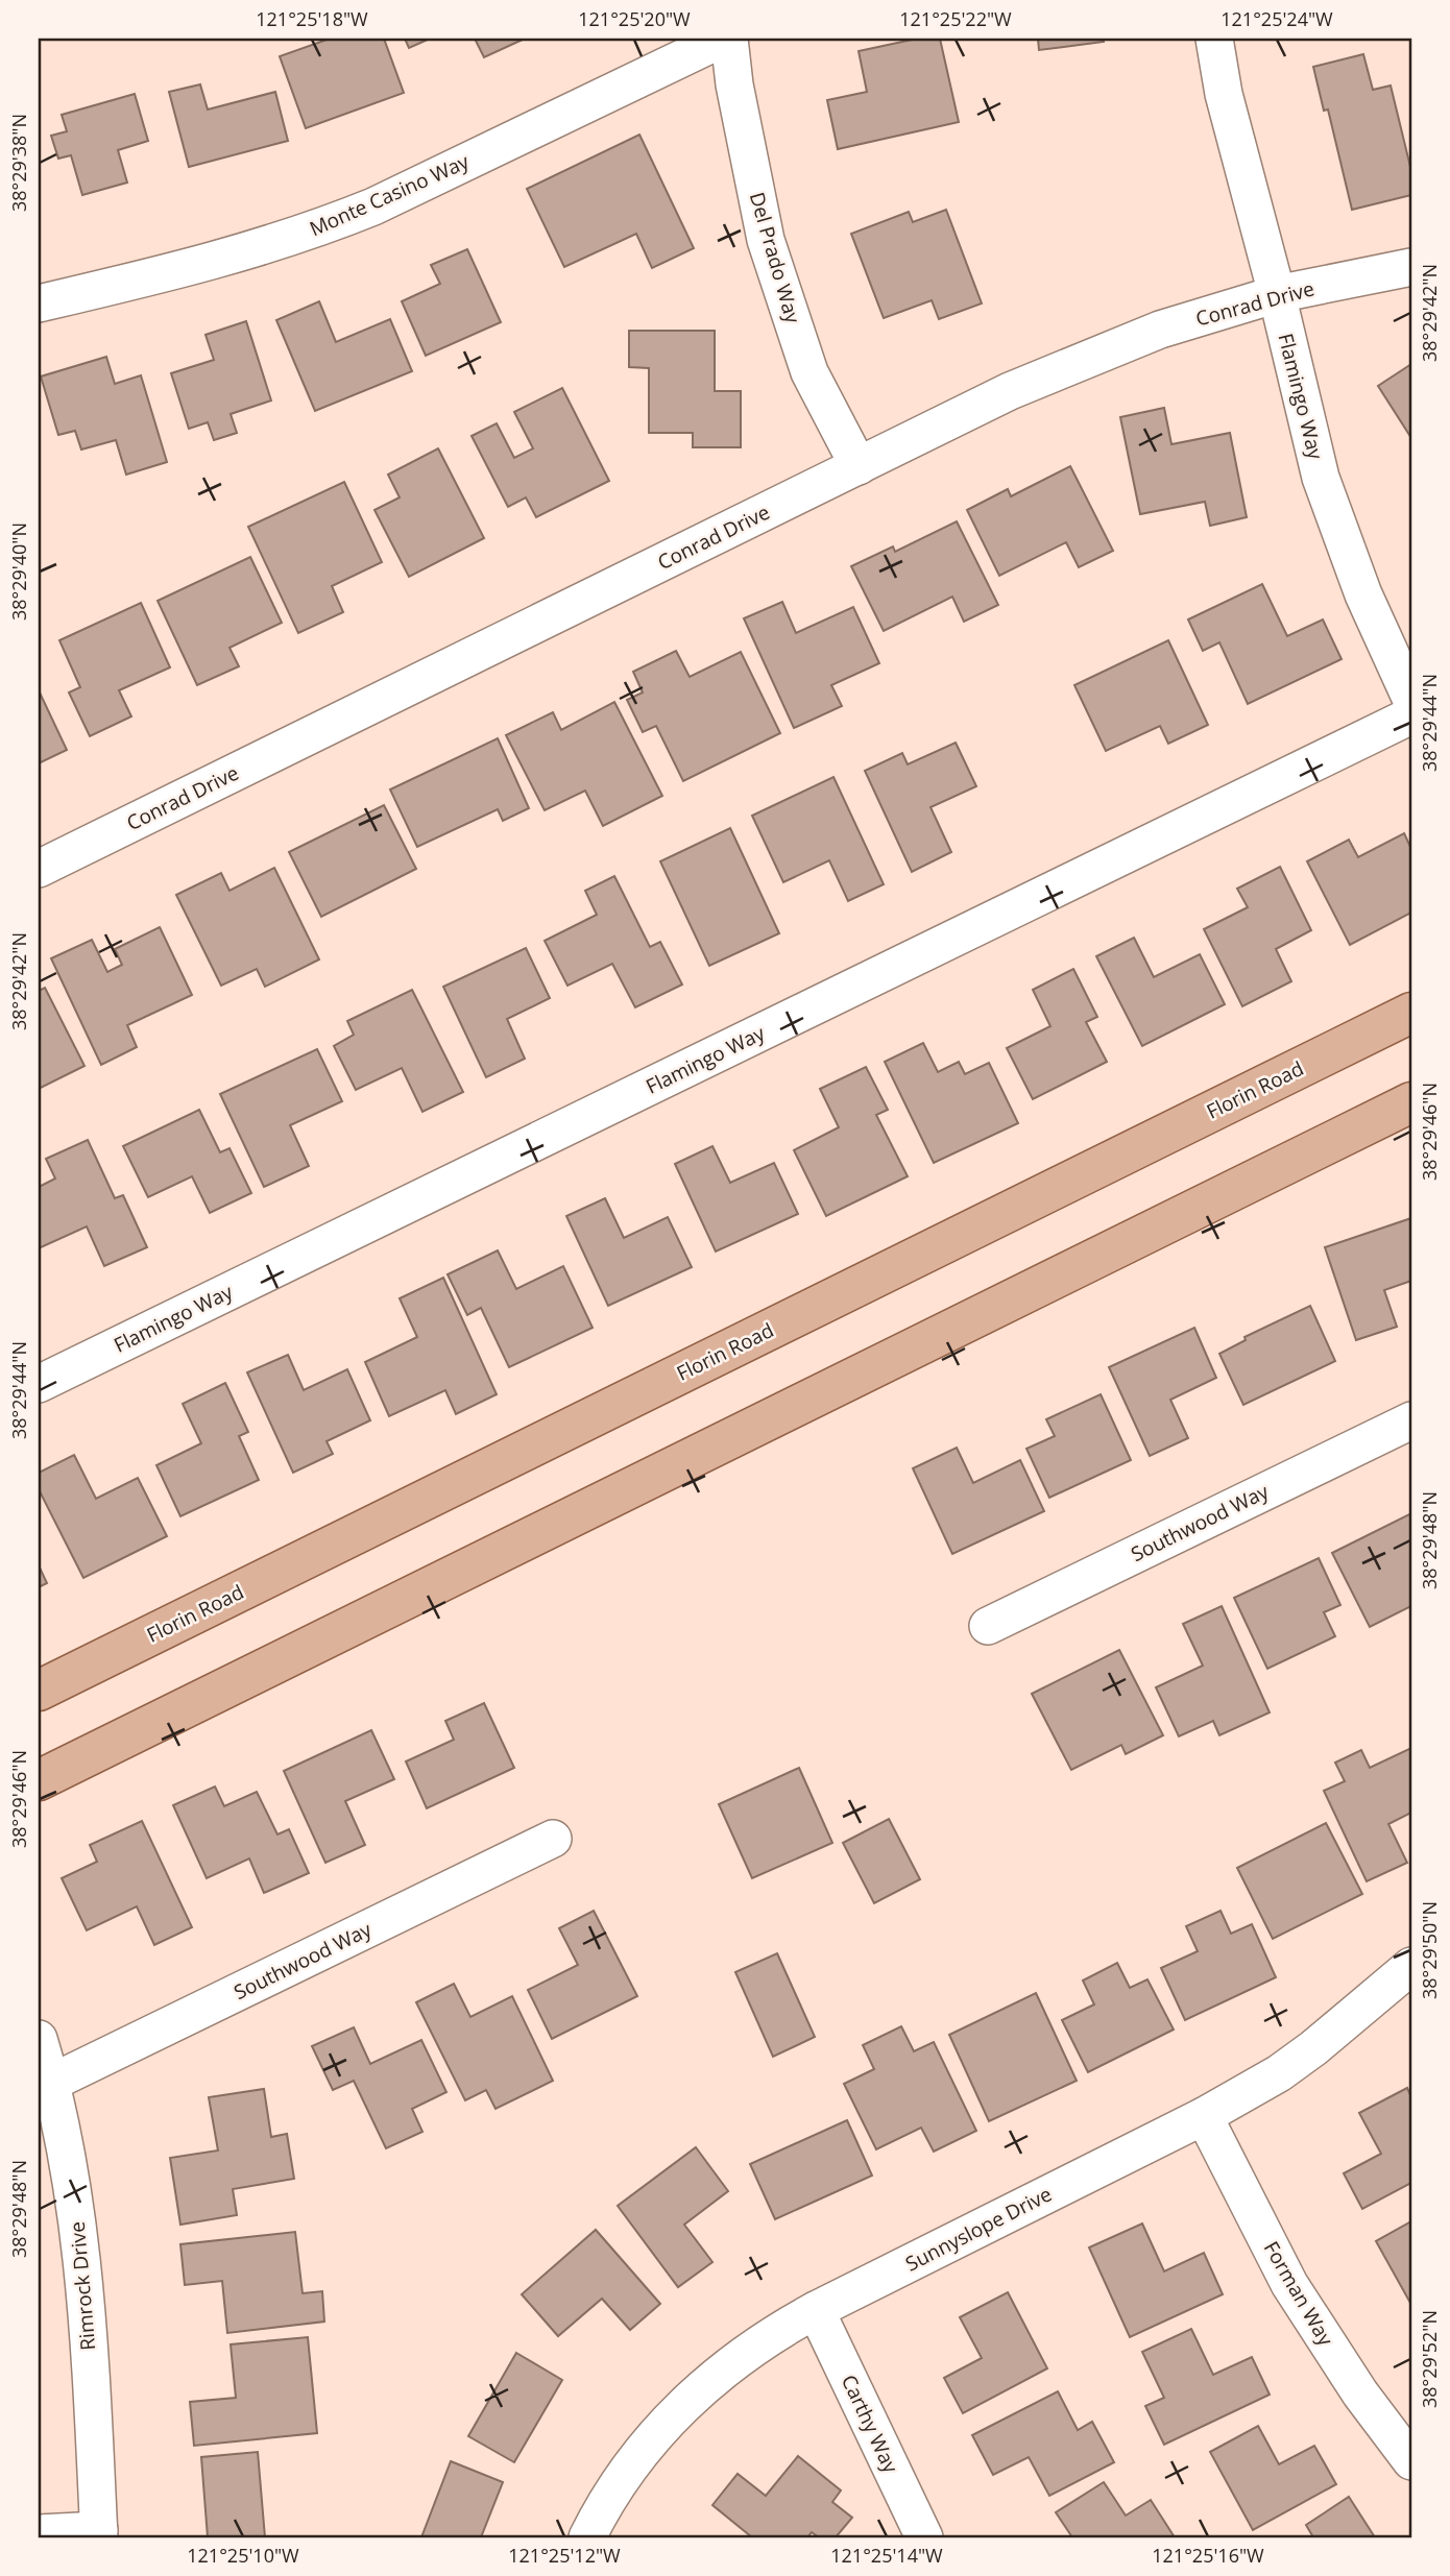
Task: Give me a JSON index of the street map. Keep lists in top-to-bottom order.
{
  "streets": {
    "main road": ["Florin Road"],
    "street": [
      "Monte Casino Way",
      "Del Prado Way",
      "Conrad Drive",
      "Flamingo Way",
      "Southwood Way",
      "Sunnyslope Drive",
      "Rimrock Drive",
      "Forman Way",
      "Carthy Way"
    ]
  },
  "crossings": [
    ["Del Prado Way", "Conrad Drive"],
    ["Conrad Drive", "Flamingo Way"],
    ["Southwood Way", "Rimrock Drive"],
    ["Sunnyslope Drive", "Forman Way"],
    ["Sunnyslope Drive", "Carthy Way"]
  ],
  "coordinates": [
    "121°25'18\"W",
    "121°25'20\"W",
    "121°25'22\"W",
    "121°25'24\"W",
    "38°29'38\"N",
    "38°29'42\"N",
    "38°29'40\"N",
    "38°29'44\"N",
    "38°29'46\"N",
    "38°29'48\"N",
    "38°29'50\"N",
    "38°29'52\"N",
    "121°25'10\"W",
    "121°25'12\"W",
    "121°25'14\"W",
    "121°25'16\"W"
  ]
}
